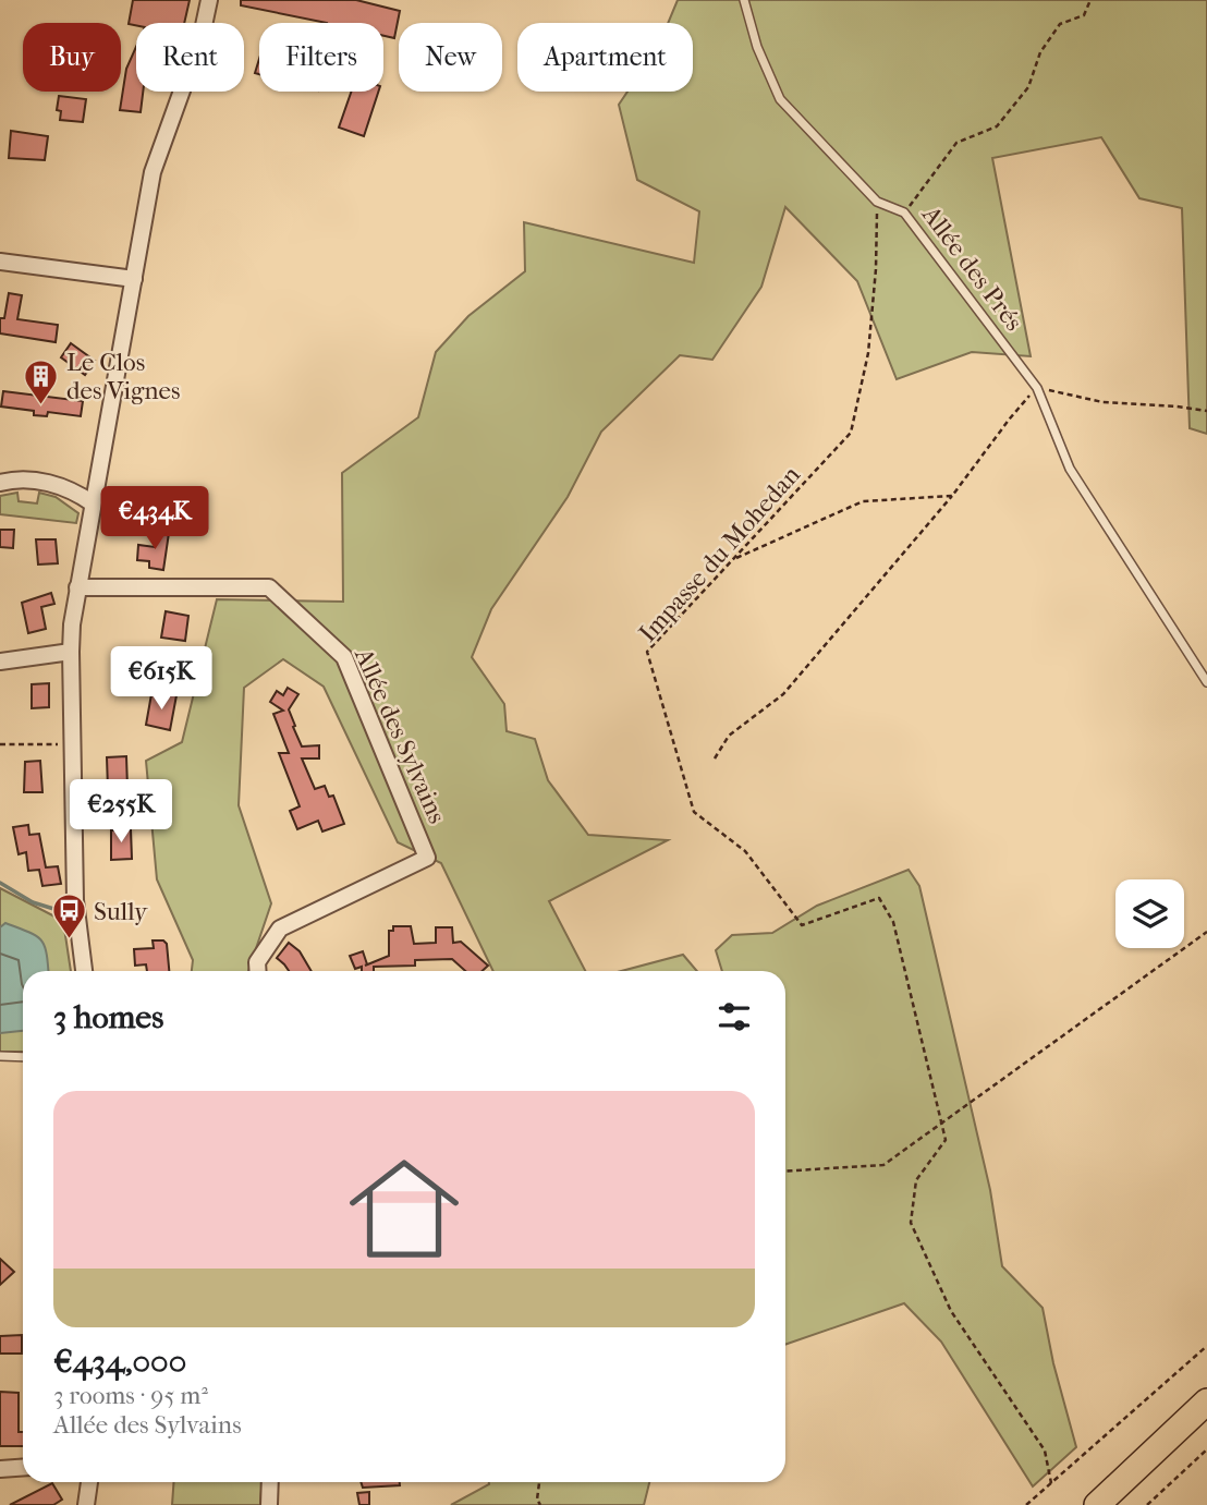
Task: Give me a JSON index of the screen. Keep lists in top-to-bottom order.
{
  "streets": {
    "street": ["Allée des Sylvains"],
    "lane": ["Allée des Prés"],
    "path": ["Impasse du Mohedan"]
  },
  "crossings": [
    ["Allée des Prés", "Impasse du Mohedan"]
  ],
  "places": {
    "building": ["Le Clos des Vignes"],
    "bus stop": ["Sully"]
  },
  "page": {
    "chip": [
      "Buy",
      "Rent",
      "Filters",
      "New",
      "Apartment"
    ],
    "price": ["€434K", "€615K", "€255K"],
    "heading": "3 homes",
    "list": [
      {
        "name": "€434,000",
        "note": "3 rooms · 95 m² · Allée des Sylvains"
      }
    ]
  }
}
